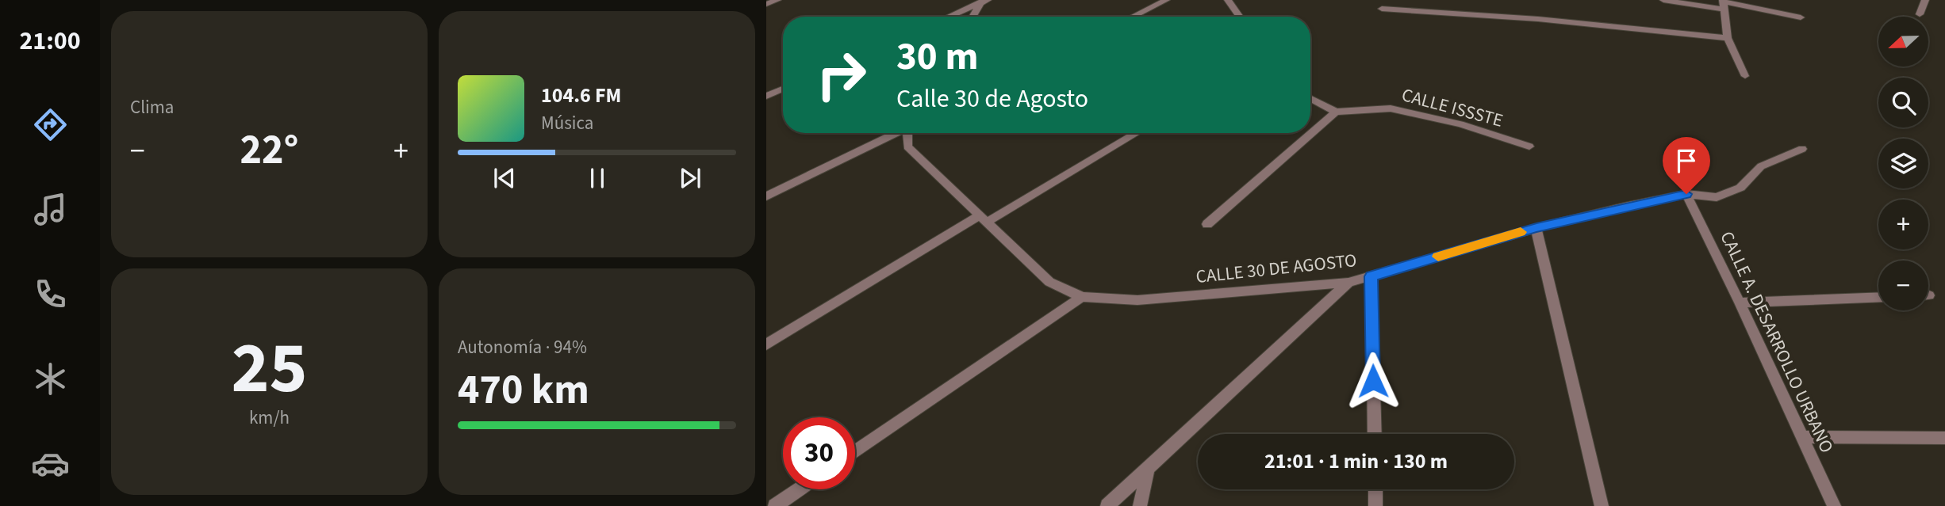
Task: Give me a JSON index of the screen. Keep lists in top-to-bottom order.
{
  "streets": {
    "street": ["CALLE ISSSTE", "CALLE 30 DE AGOSTO", "CALLE A. DESARROLLO URBANO"]
  },
  "crossings": [
    ["CALLE 30 DE AGOSTO", "CALLE A. DESARROLLO URBANO"]
  ],
  "north": "left",
  "page": {
    "tabs": "21:00",
    "tile": [
      "Clima",
      ["25", "km/h"],
      ["Autonomía · 94%", "470 km"]
    ],
    "map_buttons": ["+", "−"],
    "turn": ["30 m", "Calle 30 de Agosto"],
    "song": ["104.6 FM", "Música"],
    "heat": ["−", "22°", "+"],
    "limit": "30",
    "trip": "21:01 · 1 min · 130 m"
  }
}
